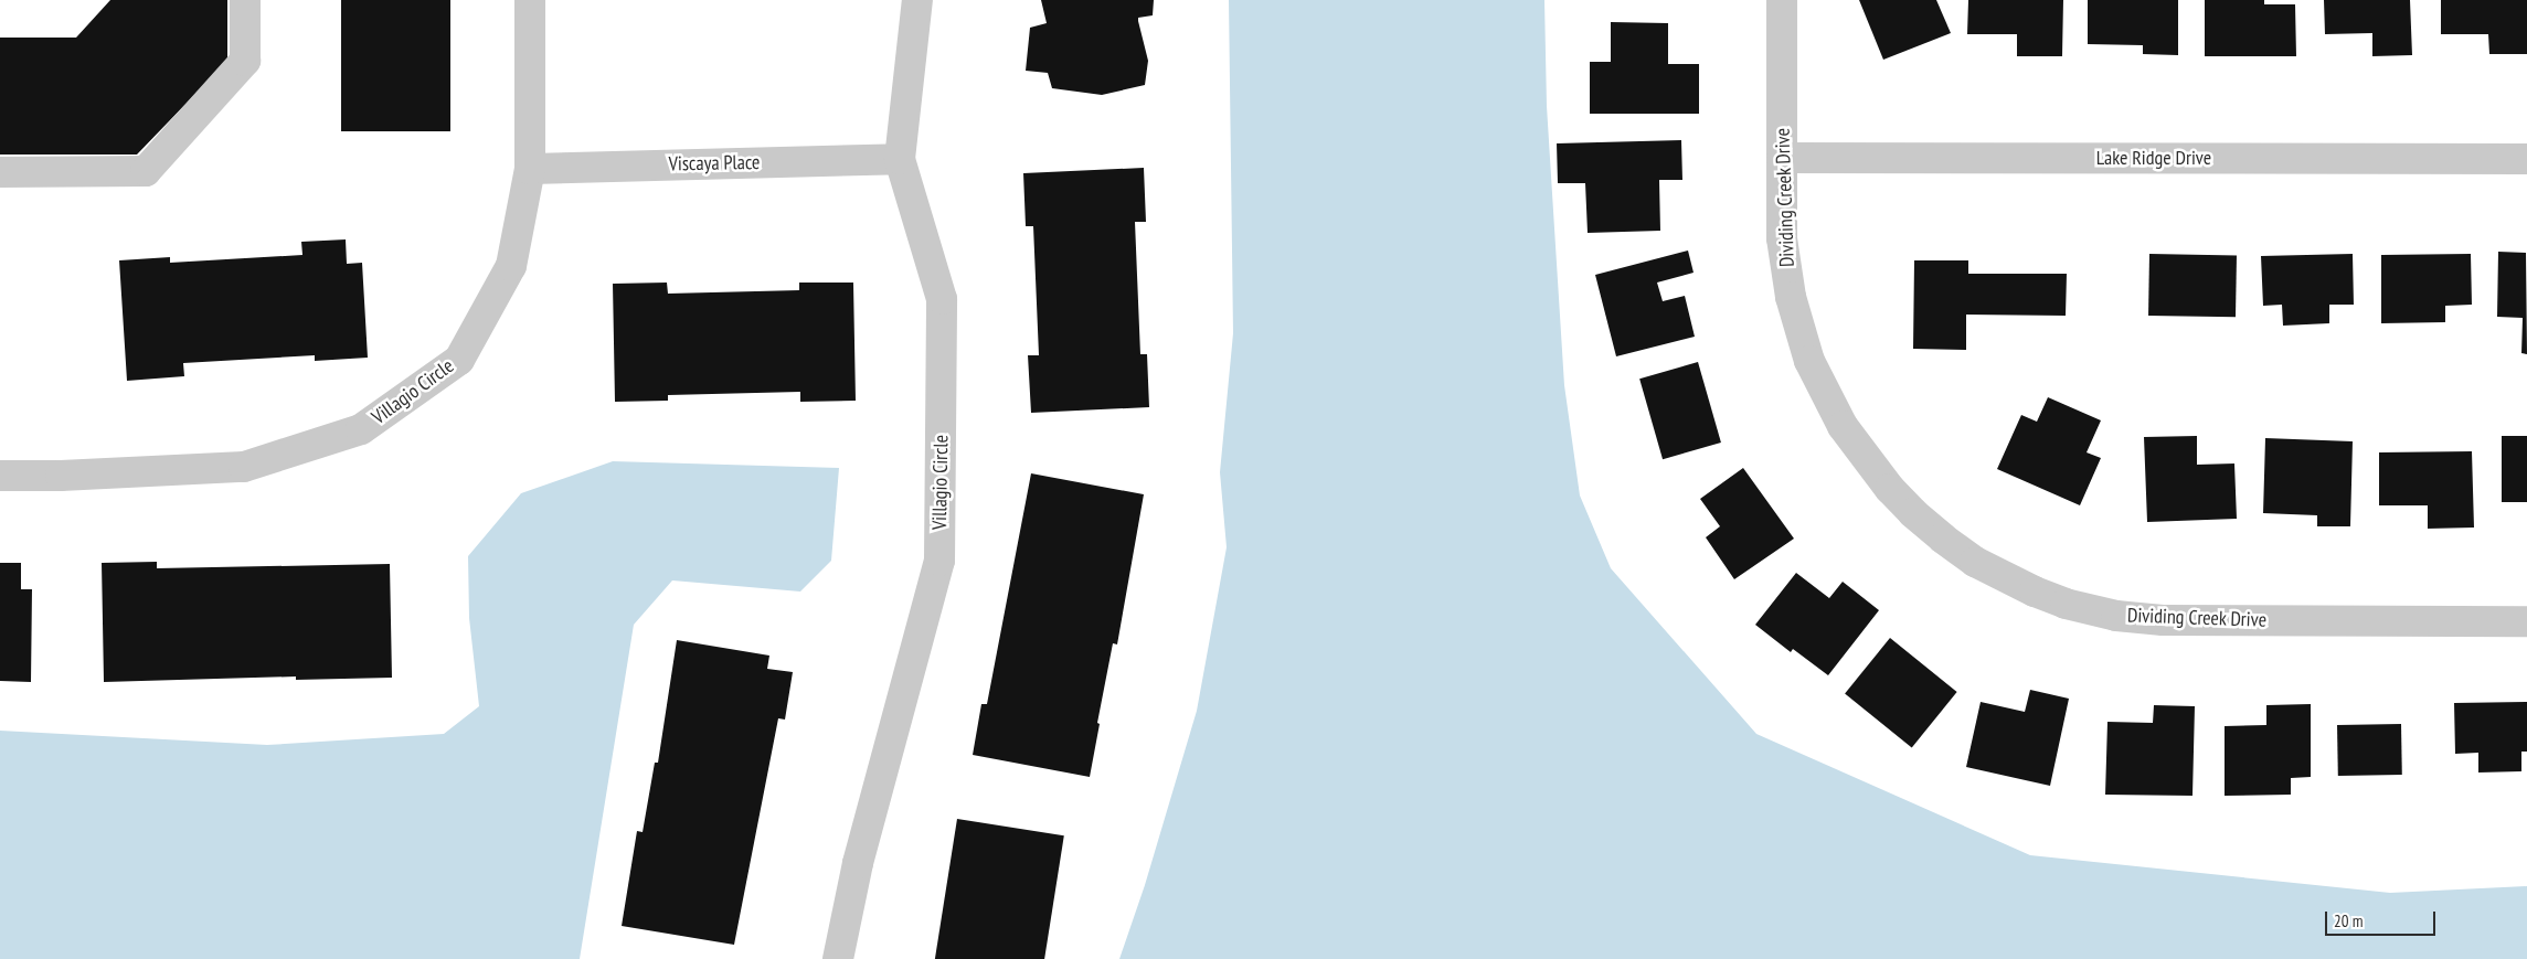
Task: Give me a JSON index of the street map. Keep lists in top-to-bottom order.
{
  "streets": {
    "street": [
      "Lake Ridge Drive",
      "Viscaya Place",
      "Dividing Creek Drive",
      "Villagio Circle"
    ]
  },
  "crossings": [
    ["Lake Ridge Drive", "Dividing Creek Drive"],
    ["Viscaya Place", "Villagio Circle"]
  ],
  "scale_bar": "20 m"
}
